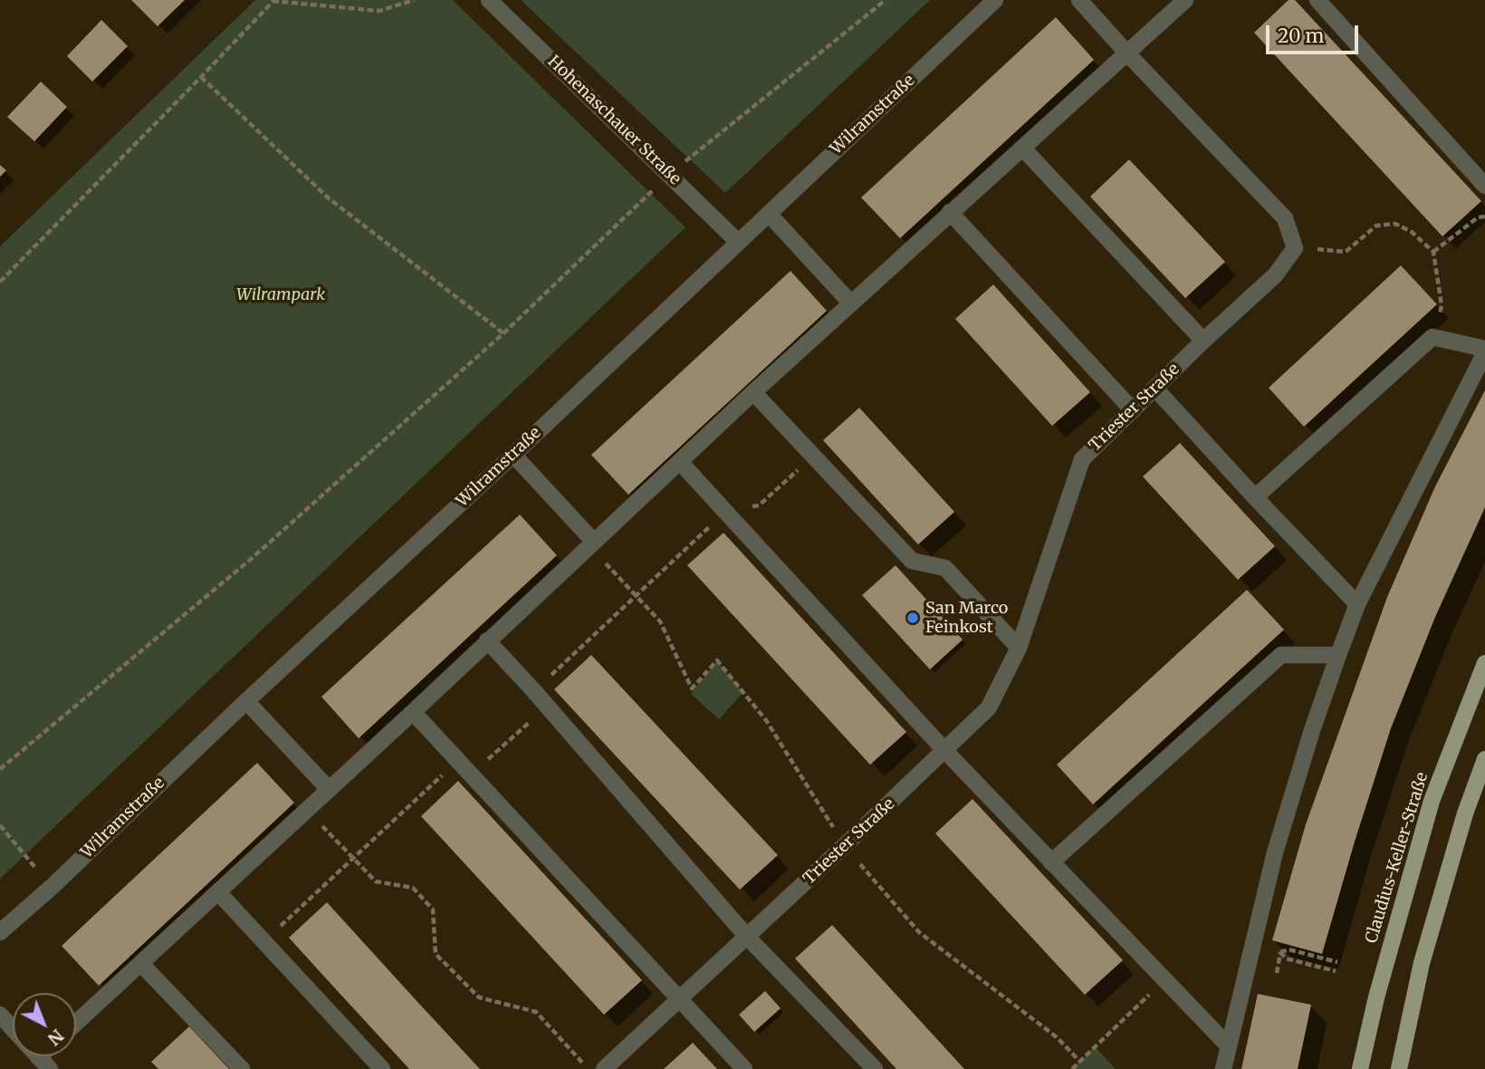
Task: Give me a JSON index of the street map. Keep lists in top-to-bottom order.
{
  "streets": {
    "main road": ["Claudius-Keller-Straße"],
    "street": ["Wilramstraße", "Hohenaschauer Straße", "Triester Straße"]
  },
  "crossings": [
    ["Wilramstraße", "Hohenaschauer Straße"]
  ],
  "parks": ["Wilrampark"],
  "places": ["San Marco Feinkost"],
  "scale_bar": "20 m",
  "north": "bottom right"
}
